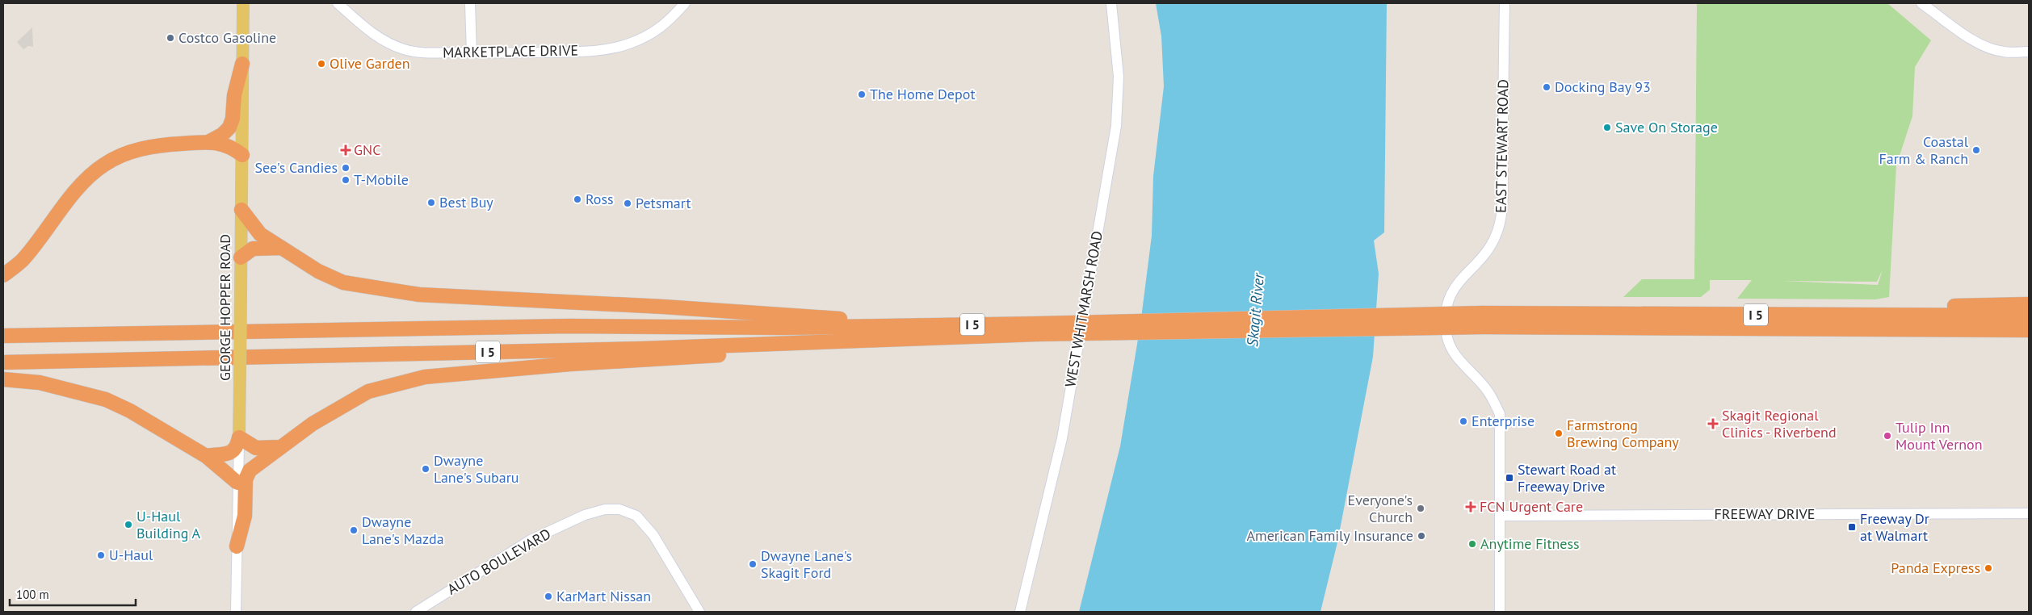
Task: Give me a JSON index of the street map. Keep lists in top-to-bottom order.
{
  "streets": {
    "highway": ["I 5"],
    "main road": ["GEORGE HOPPER ROAD"],
    "street": [
      "MARKETPLACE DRIVE",
      "EAST STEWART ROAD",
      "WEST WHITMARSH ROAD",
      "FREEWAY DRIVE",
      "AUTO BOULEVARD"
    ]
  },
  "crossings": [
    ["EAST STEWART ROAD", "FREEWAY DRIVE"]
  ],
  "water": ["Skagit River"],
  "places": {
    "other": [
      "Costco Gasoline",
      "Olive Garden",
      "Docking Bay 93",
      "The Home Depot",
      "Save On Storage",
      "Coastal Farm & Ranch",
      "See's Candies",
      "T-Mobile",
      "Ross",
      "Best Buy",
      "Petsmart",
      "Enterprise",
      "Farmstrong Brewing Company",
      "Tulip Inn Mount Vernon",
      "Dwayne Lane's Subaru",
      "Everyone's Church",
      "U-Haul Building A",
      "Dwayne Lane's Mazda",
      "American Family Insurance",
      "Anytime Fitness",
      "U-Haul",
      "Dwayne Lane's Skagit Ford",
      "Panda Express",
      "KarMart Nissan"
    ],
    "health": ["GNC", "Skagit Regional Clinics - Riverbend", "FCN Urgent Care"],
    "transit": ["Stewart Road at Freeway Drive", "Freeway Dr at Walmart"]
  },
  "scale_bar": "100 m"
}
